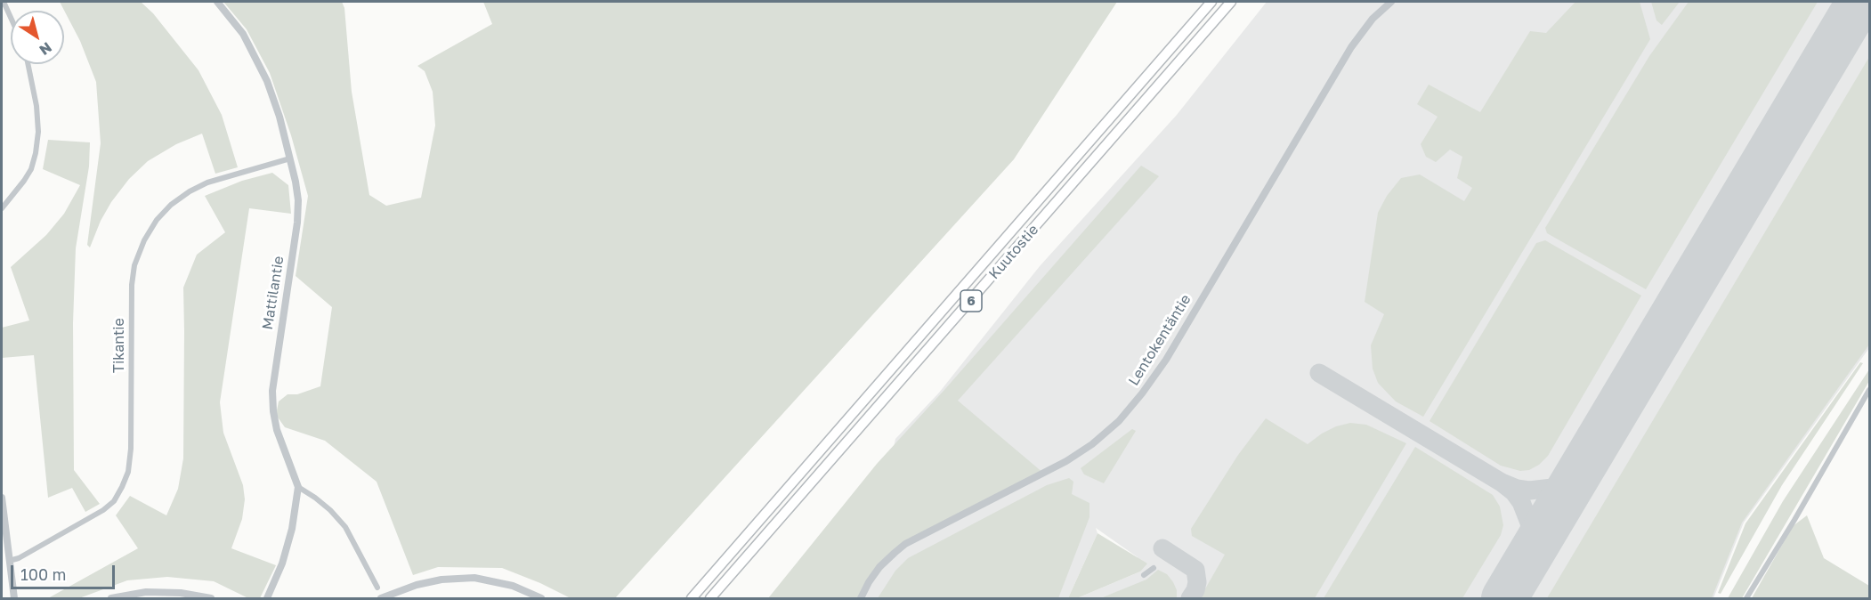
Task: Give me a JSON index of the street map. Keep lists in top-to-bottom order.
{
  "streets": {
    "highway": ["Kuutostie", "6"],
    "street": ["Mattilantie", "Lentokentäntie", "Tikantie"]
  },
  "crossings": [
    ["Mattilantie", "Tikantie"]
  ],
  "scale_bar": "100 m",
  "north": "bottom right"
}
